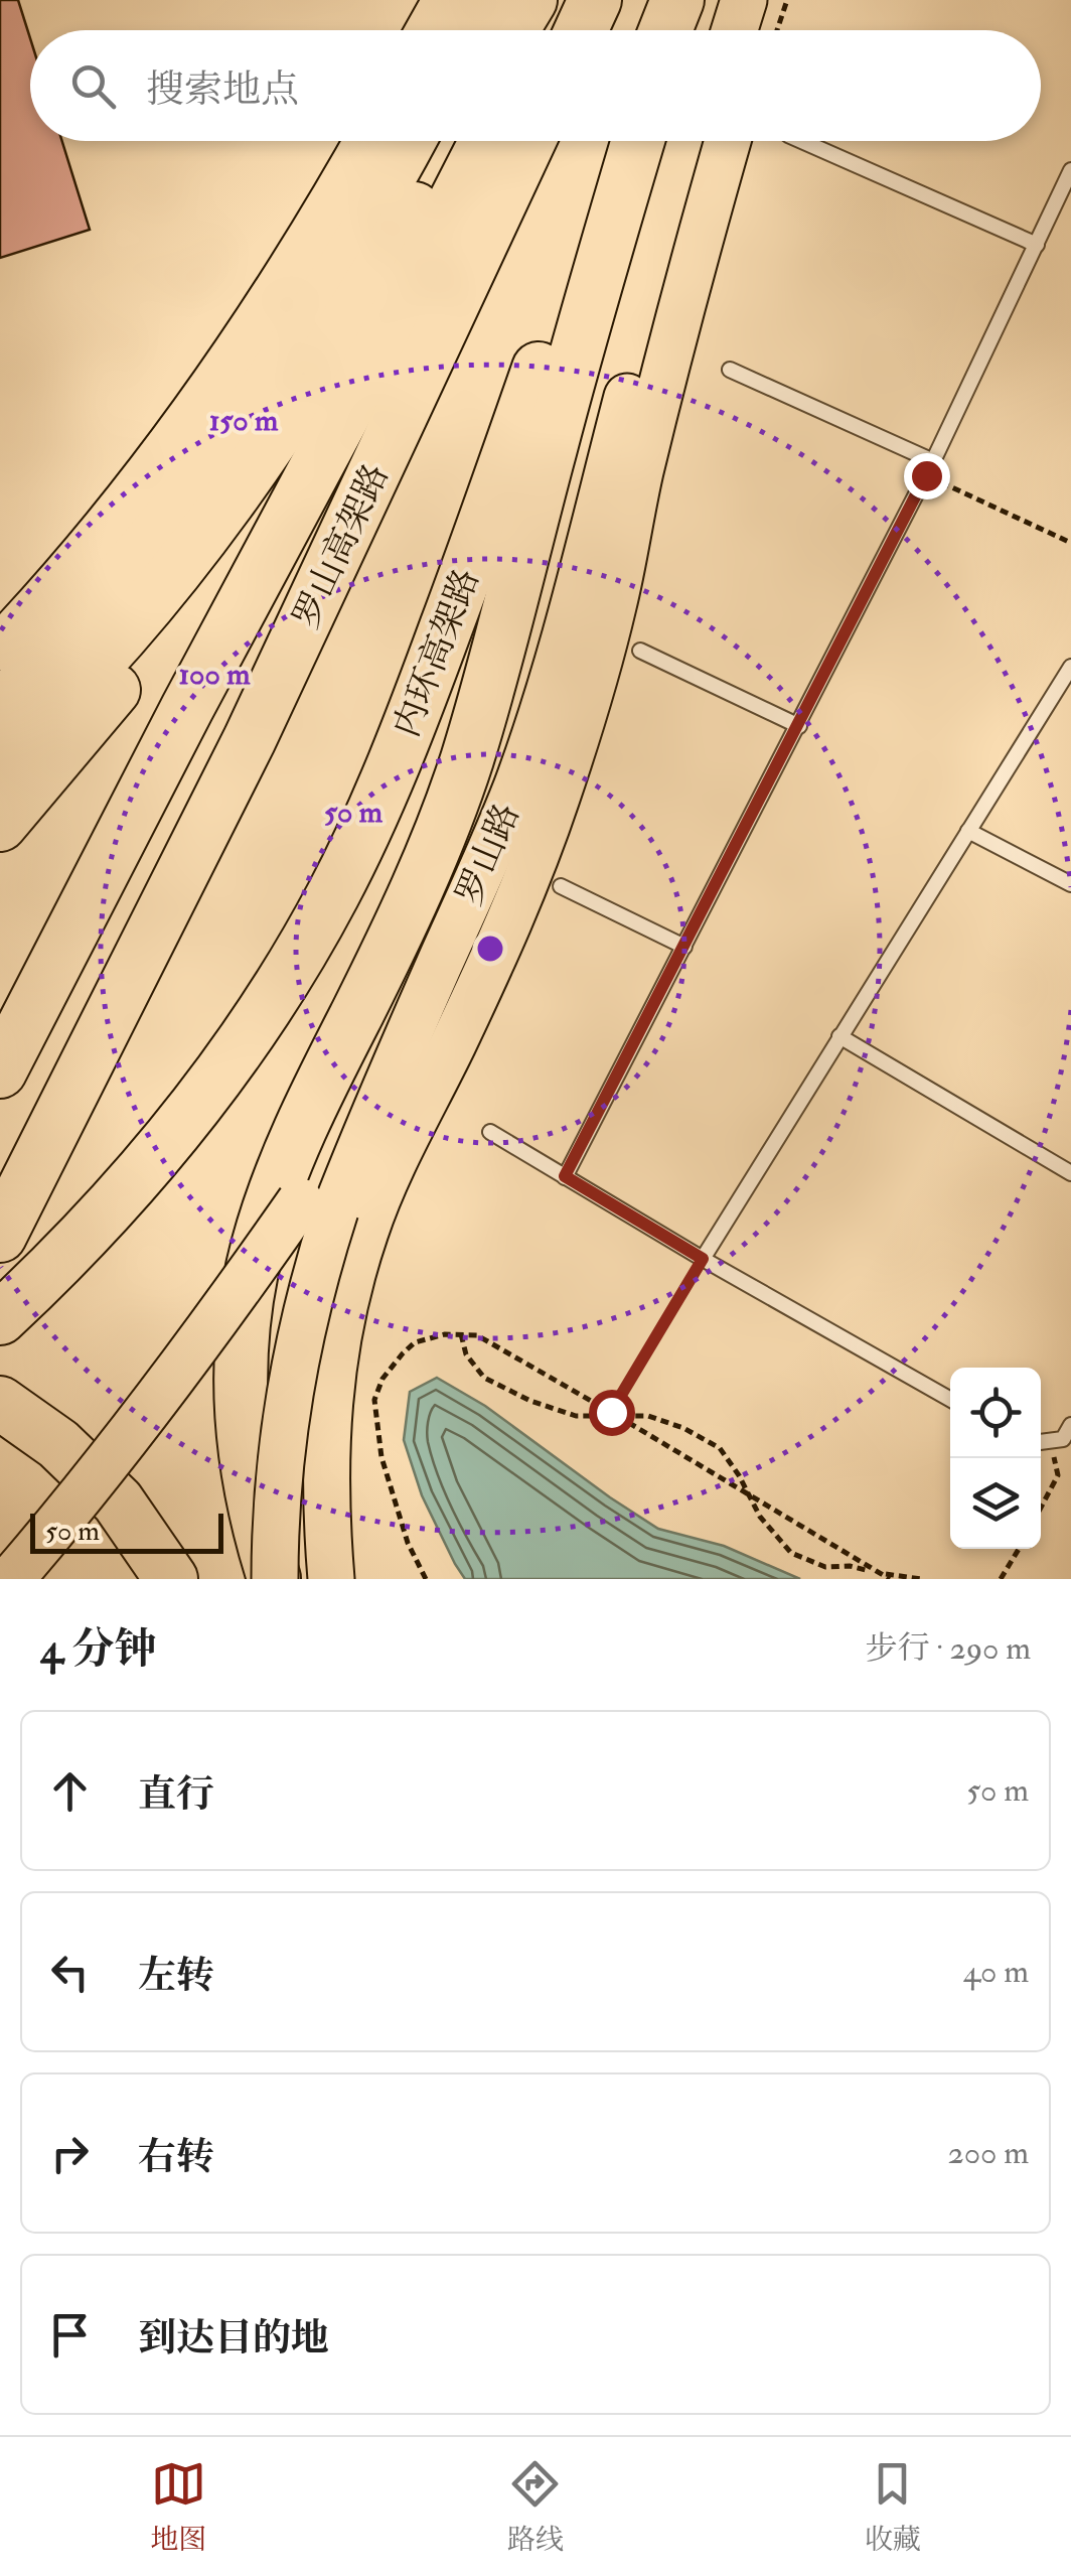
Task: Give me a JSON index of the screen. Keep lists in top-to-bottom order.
{
  "streets": {
    "highway": ["罗山高架路", "内环高架路"],
    "main road": ["罗山路"]
  },
  "scale_bar": "50 m",
  "page": {
    "search": "搜索地点",
    "scale": "50 m",
    "heading": ["4 分钟", "步行 · 290 m"],
    "list": [
      ["直行", "50 m"],
      ["左转", "40 m"],
      ["右转", "200 m"],
      "到达目的地"
    ],
    "nav": ["地图", "路线", "收藏"]
  },
  "rings": ["150 m", "100 m", "50 m"]
}
